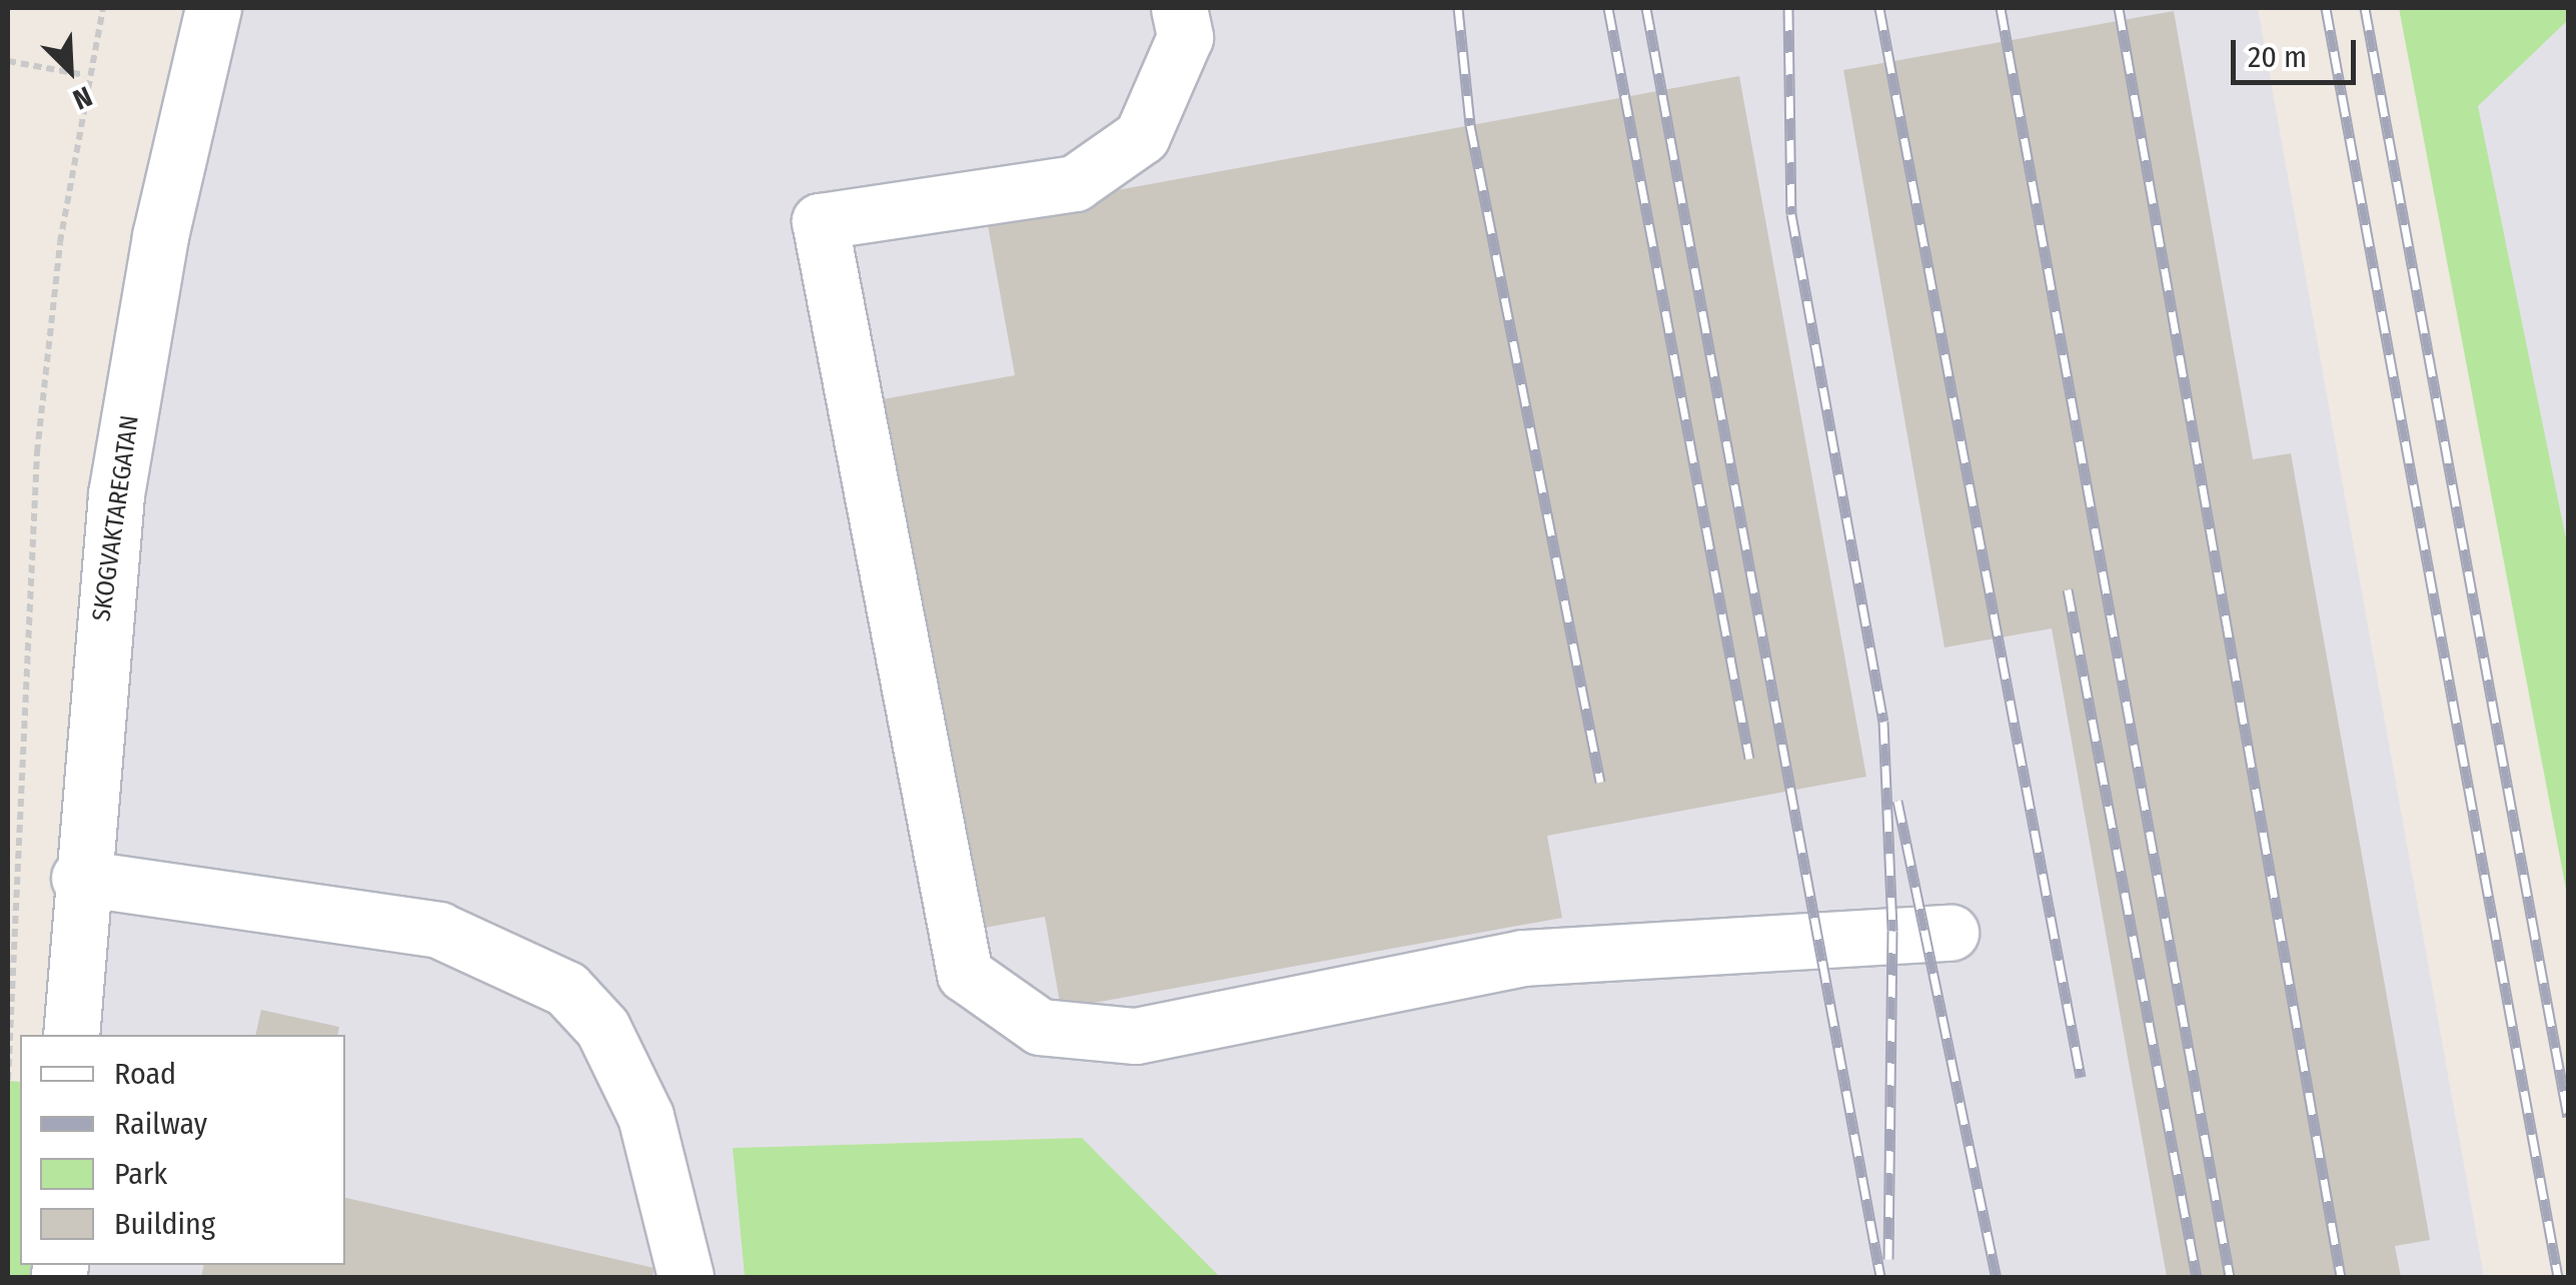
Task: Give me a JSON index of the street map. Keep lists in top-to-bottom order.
{
  "streets": {
    "street": ["SKOGVAKTAREGATAN"]
  },
  "legend": [
    "Road",
    "Railway",
    "Park",
    "Building"
  ],
  "scale_bar": "20 m",
  "north": "bottom right"
}
